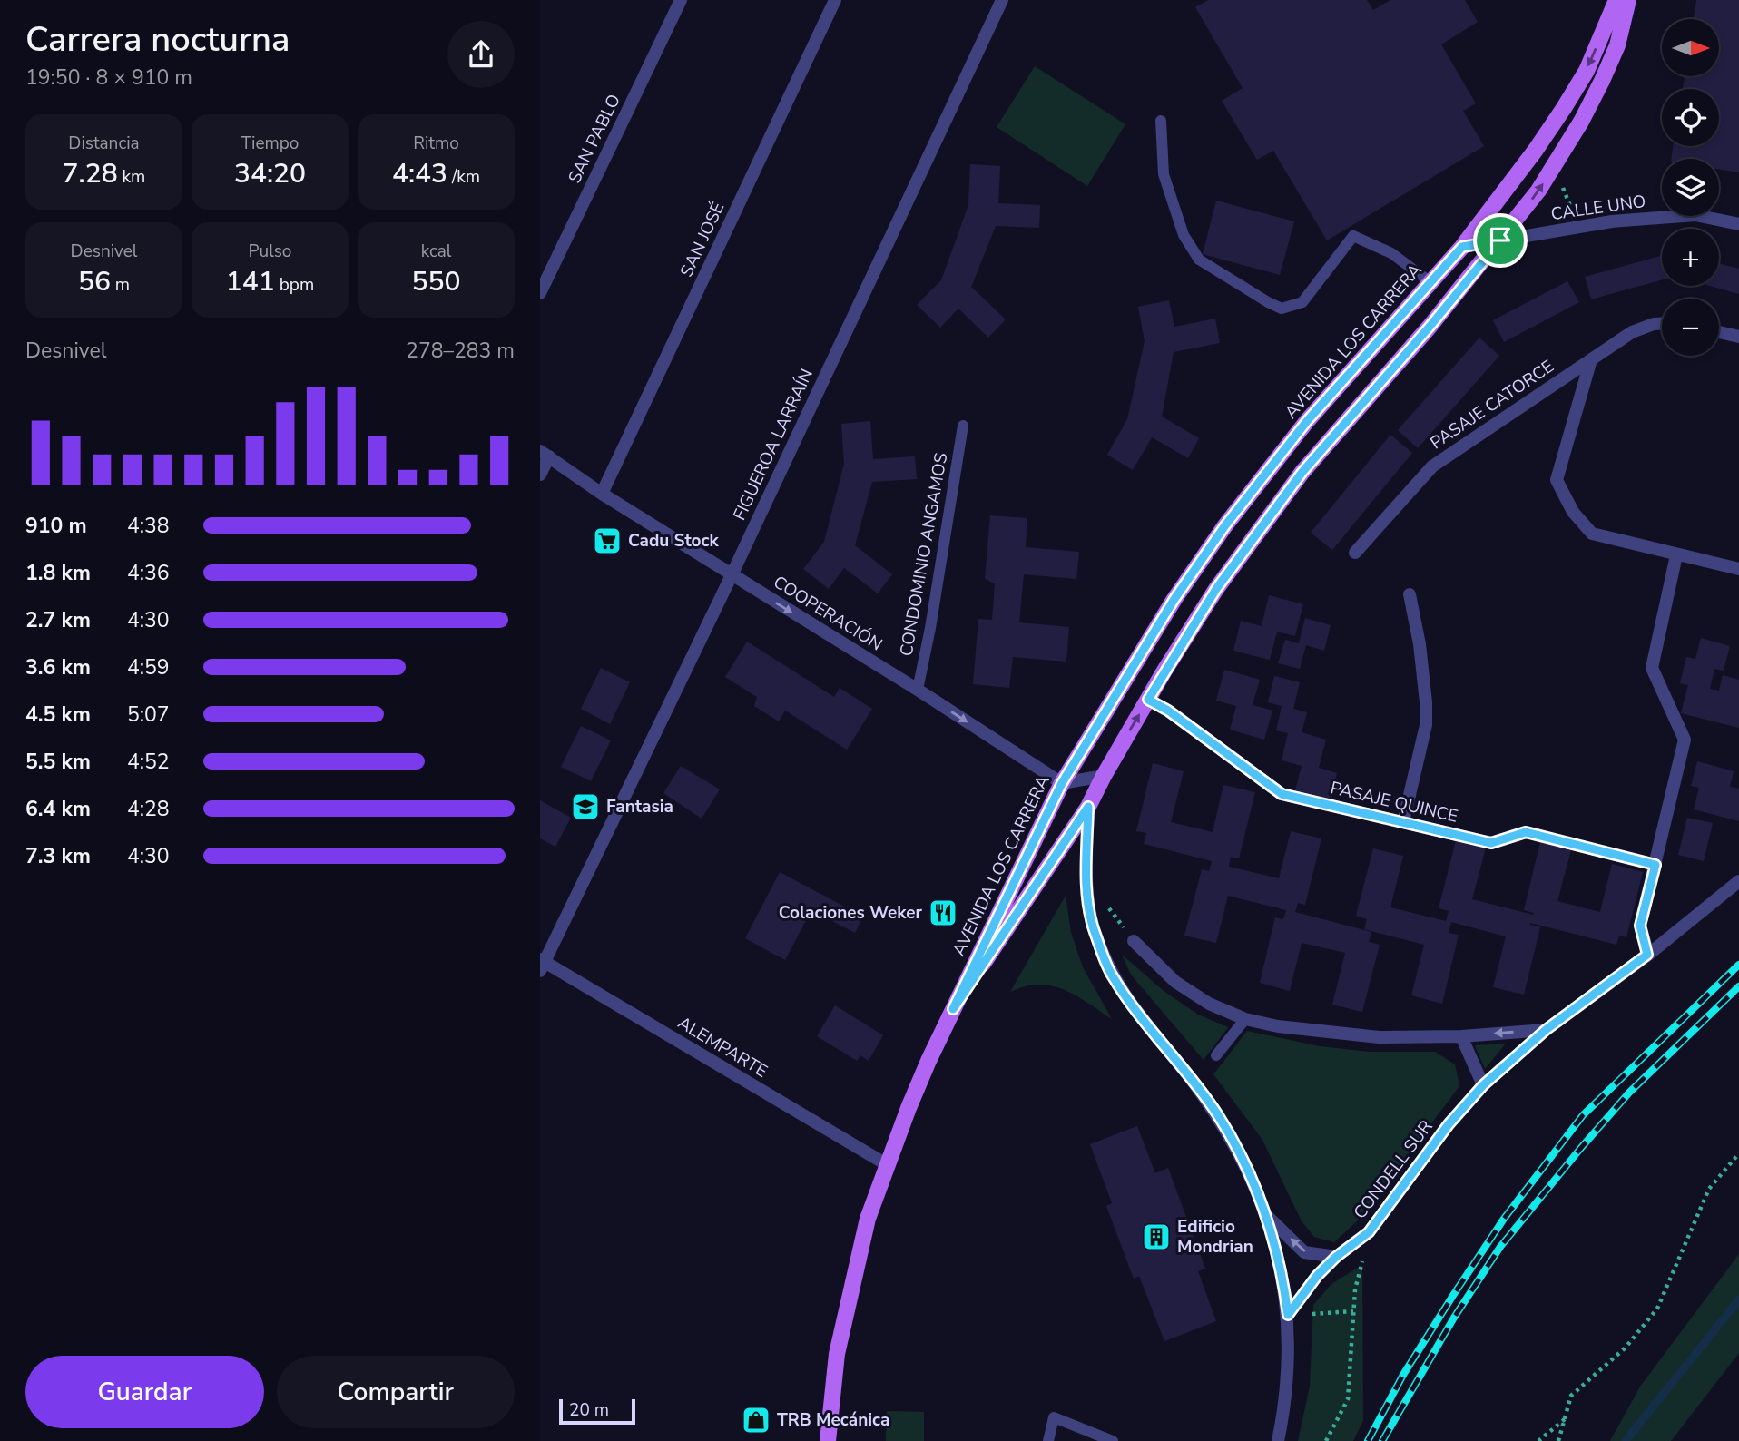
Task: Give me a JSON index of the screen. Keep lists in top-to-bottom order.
{
  "streets": {
    "main road": ["AVENIDA LOS CARRERA"],
    "street": [
      "SAN PABLO",
      "CALLE UNO",
      "SAN JOSÉ",
      "PASAJE CATORCE",
      "FIGUEROA LARRAÍN",
      "COOPERACIÓN",
      "PASAJE QUINCE",
      "ALEMPARTE",
      "CONDELL SUR"
    ],
    "lane": ["CONDOMINIO ANGAMOS"]
  },
  "crossings": [
    ["CALLE UNO", "AVENIDA LOS CARRERA"],
    ["SAN JOSÉ", "COOPERACIÓN"],
    ["AVENIDA LOS CARRERA", "COOPERACIÓN"],
    ["AVENIDA LOS CARRERA", "ALEMPARTE"],
    ["FIGUEROA LARRAÍN", "COOPERACIÓN"],
    ["FIGUEROA LARRAÍN", "ALEMPARTE"],
    ["CONDOMINIO ANGAMOS", "COOPERACIÓN"]
  ],
  "one_way": ["COOPERACIÓN"],
  "places": {
    "supermarket": ["Cadu Stock"],
    "school or university": ["Fantasia"],
    "restaurant": ["Colaciones Weker"],
    "building": ["Edificio Mondrian"],
    "shop": ["TRB Mecánica"]
  },
  "scale_bar": "20 m",
  "north": "right",
  "page": {
    "heading": ["Carrera nocturna", "19:50 · 8 × 910 m"],
    "map_buttons": ["+", "−"],
    "stats": [
      ["Distancia", "7.28 km"],
      ["Tiempo", "34:20"],
      ["Ritmo", "4:43 /km"],
      ["Desnivel", "56 m"],
      ["Pulso", "141 bpm"],
      ["kcal", "550"]
    ],
    "chart": ["Desnivel", "278–283 m"],
    "list": [
      {
        "name": "910 m",
        "note": "4:38"
      },
      {
        "name": "1.8 km",
        "note": "4:36"
      },
      {
        "name": "2.7 km",
        "note": "4:30"
      },
      {
        "name": "3.6 km",
        "note": "4:59"
      },
      {
        "name": "4.5 km",
        "note": "5:07"
      },
      {
        "name": "5.5 km",
        "note": "4:52"
      },
      {
        "name": "6.4 km",
        "note": "4:28"
      },
      {
        "name": "7.3 km",
        "note": "4:30"
      }
    ],
    "buttons": ["Guardar", "Compartir"],
    "scale": "20 m"
  }
}
